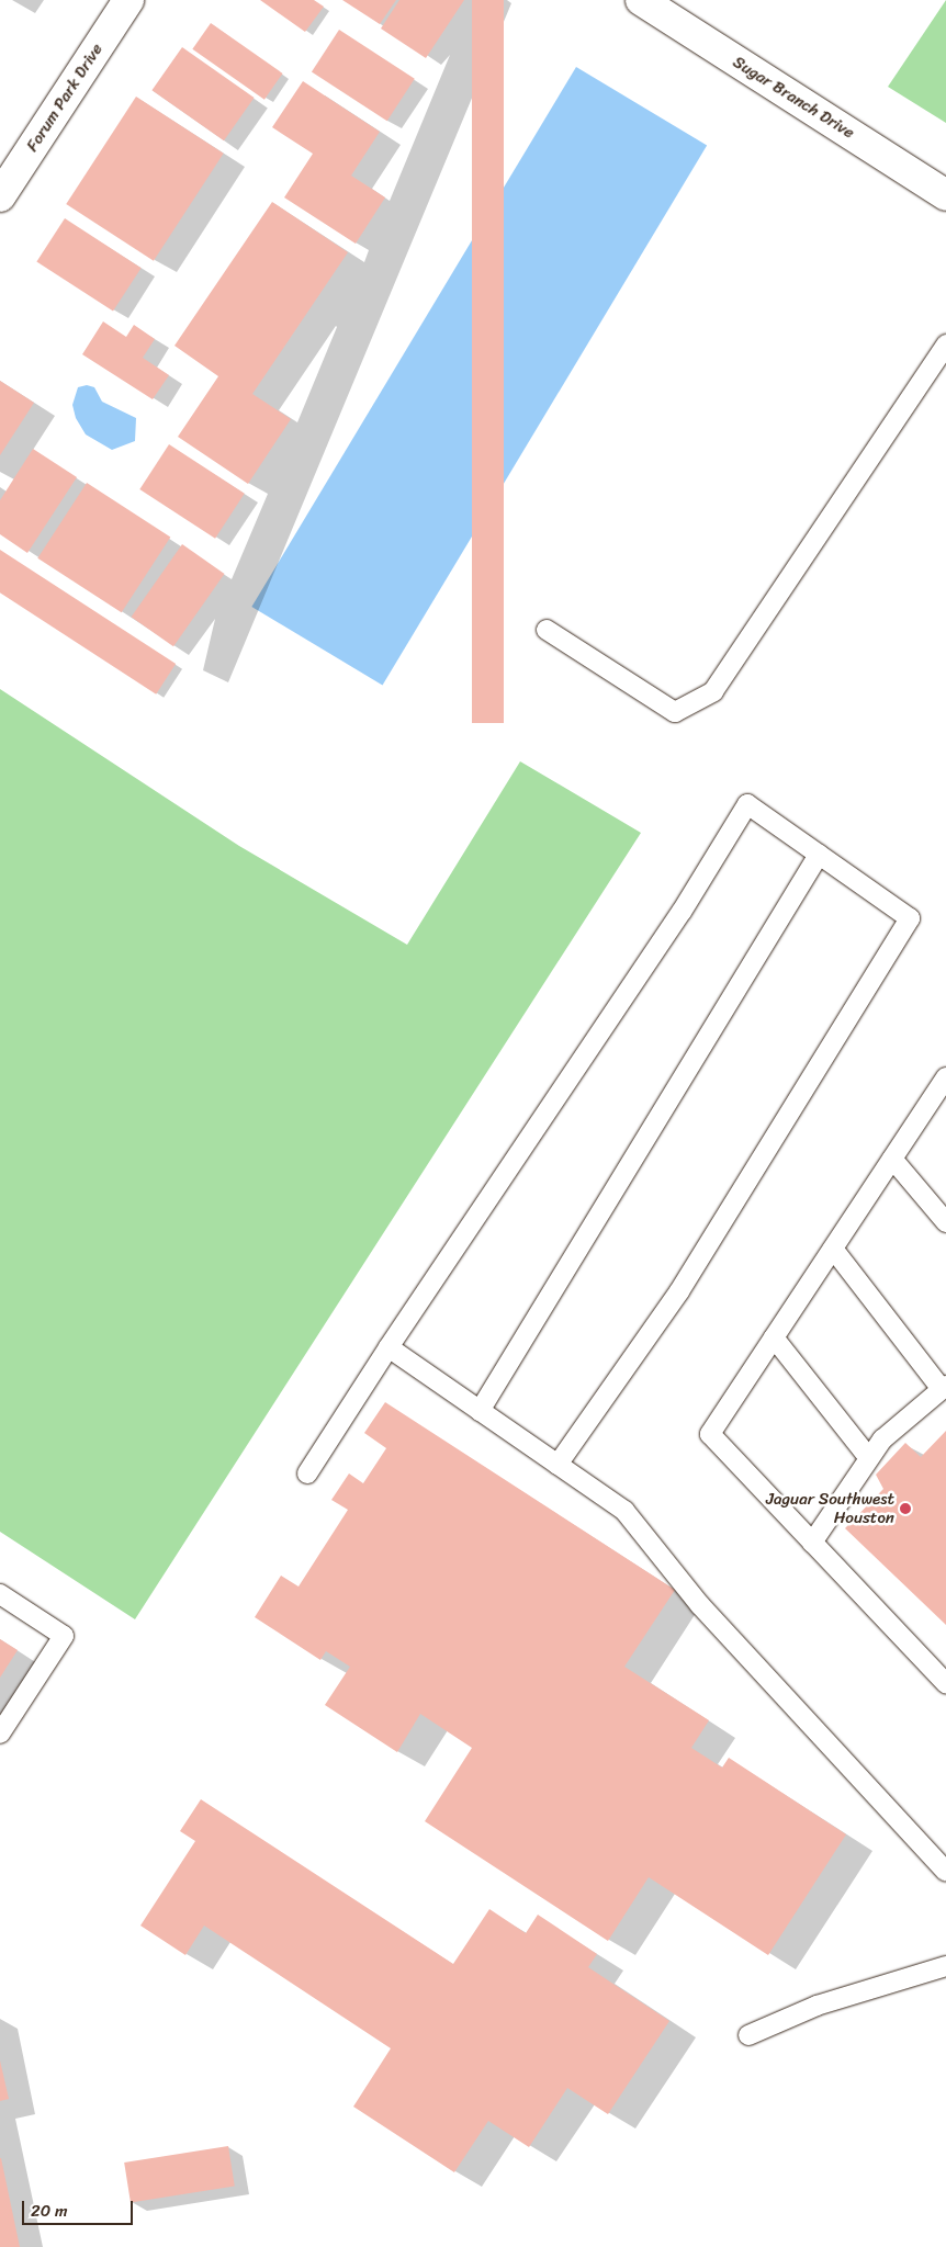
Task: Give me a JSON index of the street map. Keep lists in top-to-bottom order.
{
  "streets": {
    "street": ["Forum Park Drive", "Sugar Branch Drive"]
  },
  "places": ["Jaguar Southwest Houston"],
  "scale_bar": "20 m"
}
